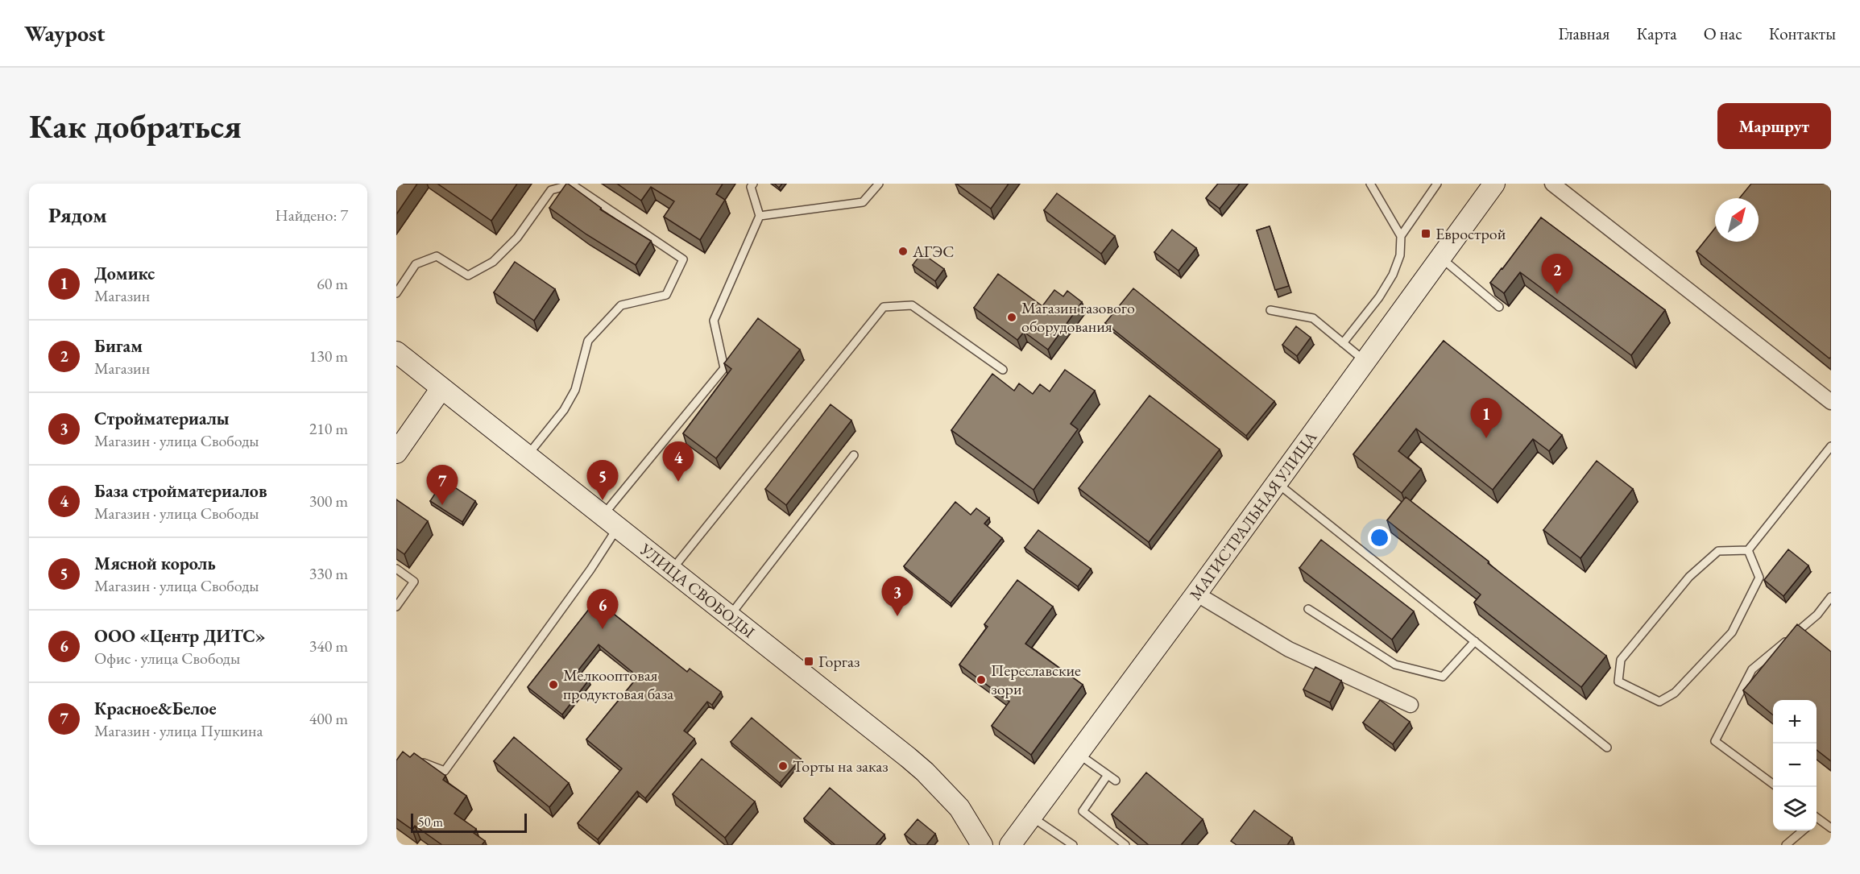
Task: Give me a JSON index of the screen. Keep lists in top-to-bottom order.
{
  "streets": {
    "main road": ["МАГИСТРАЛЬНАЯ УЛИЦА", "УЛИЦА СВОБОДЫ"]
  },
  "places": {
    "transit": ["Еврострой", "Горгаз"],
    "other": [
      "АГЭС",
      "Магазин газового оборудования",
      "Переславские зори",
      "Мелкооптовая продуктовая база",
      "Торты на заказ"
    ]
  },
  "scale_bar": "50 m",
  "north": "top right",
  "page": {
    "header": "Waypost",
    "nav": [
      "Главная",
      "Карта",
      "О нас",
      "Контакты"
    ],
    "buttons": "Маршрут",
    "title": "Как добраться",
    "heading": ["Рядом", "Найдено: 7"],
    "list": [
      {
        "mark": "1",
        "name": "Домикс",
        "note": "Магазин",
        "value": "60 m"
      },
      {
        "mark": "2",
        "name": "Бигам",
        "note": "Магазин",
        "value": "130 m"
      },
      {
        "mark": "3",
        "name": "Стройматериалы",
        "note": "Магазин · улица Свободы",
        "value": "210 m"
      },
      {
        "mark": "4",
        "name": "База стройматериалов",
        "note": "Магазин · улица Свободы",
        "value": "300 m"
      },
      {
        "mark": "5",
        "name": "Мясной король",
        "note": "Магазин · улица Свободы",
        "value": "330 m"
      },
      {
        "mark": "6",
        "name": "ООО «Центр ДИТС»",
        "note": "Офис · улица Свободы",
        "value": "340 m"
      },
      {
        "mark": "7",
        "name": "Красное&Белое",
        "note": "Магазин · улица Пушкина",
        "value": "400 m"
      }
    ],
    "pins": [
      "2",
      "1",
      "4",
      "5",
      "7",
      "3",
      "6"
    ],
    "map_buttons": ["+", "−"],
    "scale": "50 m"
  }
}
